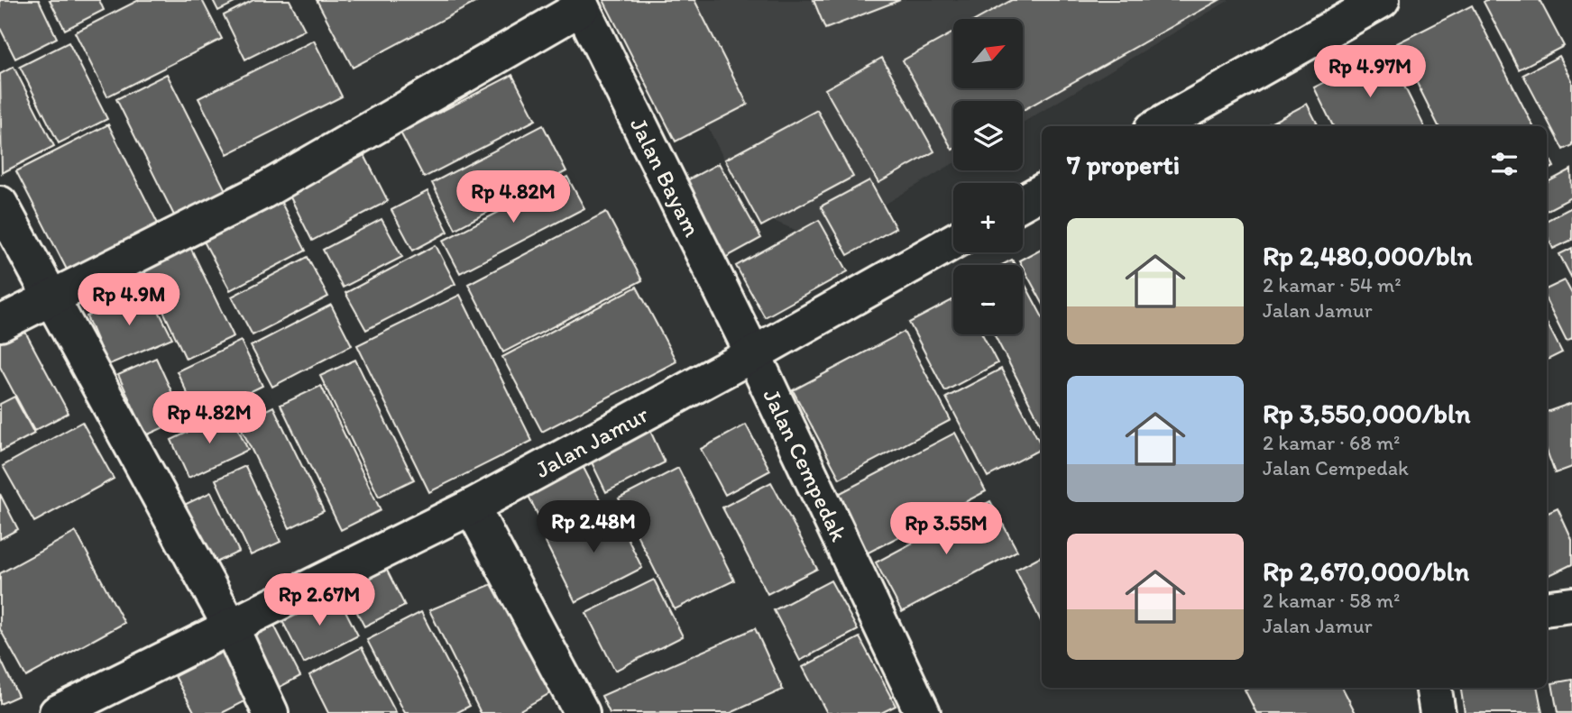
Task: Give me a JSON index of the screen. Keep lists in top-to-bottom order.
{
  "streets": {
    "street": ["Jalan Bayam", "Jalan Jamur", "Jalan Cempedak"]
  },
  "crossings": [
    ["Jalan Bayam", "Jalan Jamur"],
    ["Jalan Bayam", "Jalan Cempedak"],
    ["Jalan Jamur", "Jalan Cempedak"]
  ],
  "north": "top right",
  "page": {
    "map_buttons": ["+", "−"],
    "price": [
      "Rp 4.97M",
      "Rp 4.82M",
      "Rp 4.9M",
      "Rp 4.82M",
      "Rp 2.48M",
      "Rp 3.55M",
      "Rp 2.67M"
    ],
    "heading": "7 properti",
    "list": [
      {
        "name": "Rp 2,480,000/bln",
        "note": "2 kamar · 54 m² · Jalan Jamur"
      },
      {
        "name": "Rp 3,550,000/bln",
        "note": "2 kamar · 68 m² · Jalan Cempedak"
      },
      {
        "name": "Rp 2,670,000/bln",
        "note": "2 kamar · 58 m² · Jalan Jamur"
      }
    ]
  }
}
